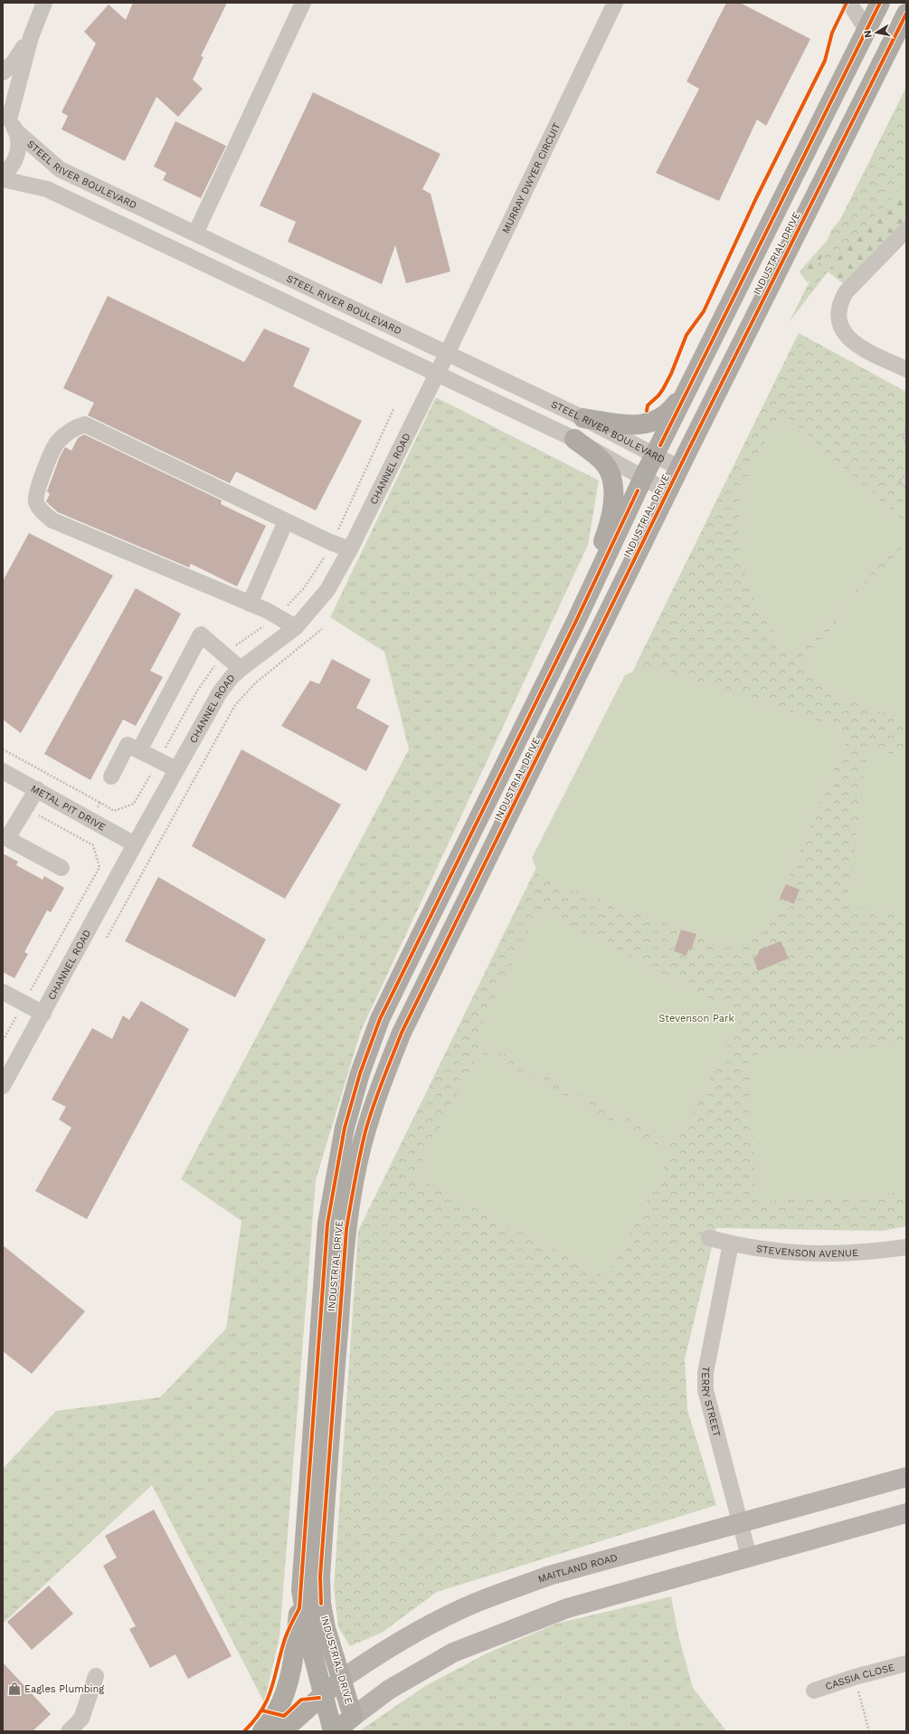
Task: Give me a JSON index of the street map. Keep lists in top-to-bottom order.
{
  "streets": {
    "highway": ["INDUSTRIAL DRIVE", "MAITLAND ROAD"],
    "street": [
      "STEEL RIVER BOULEVARD",
      "MURRAY DWYER CIRCUIT",
      "CHANNEL ROAD",
      "METAL PIT DRIVE",
      "STEVENSON AVENUE",
      "TERRY STREET",
      "CASSIA CLOSE"
    ]
  },
  "crossings": [
    ["STEEL RIVER BOULEVARD", "MURRAY DWYER CIRCUIT"],
    ["STEEL RIVER BOULEVARD", "INDUSTRIAL DRIVE"],
    ["STEEL RIVER BOULEVARD", "CHANNEL ROAD"],
    ["MURRAY DWYER CIRCUIT", "CHANNEL ROAD"],
    ["INDUSTRIAL DRIVE", "MAITLAND ROAD"],
    ["CHANNEL ROAD", "METAL PIT DRIVE"],
    ["STEVENSON AVENUE", "TERRY STREET"],
    ["TERRY STREET", "MAITLAND ROAD"]
  ],
  "parks": ["Stevenson Park"],
  "places": {
    "shop": ["Eagles Plumbing"]
  },
  "north": "left"
}
